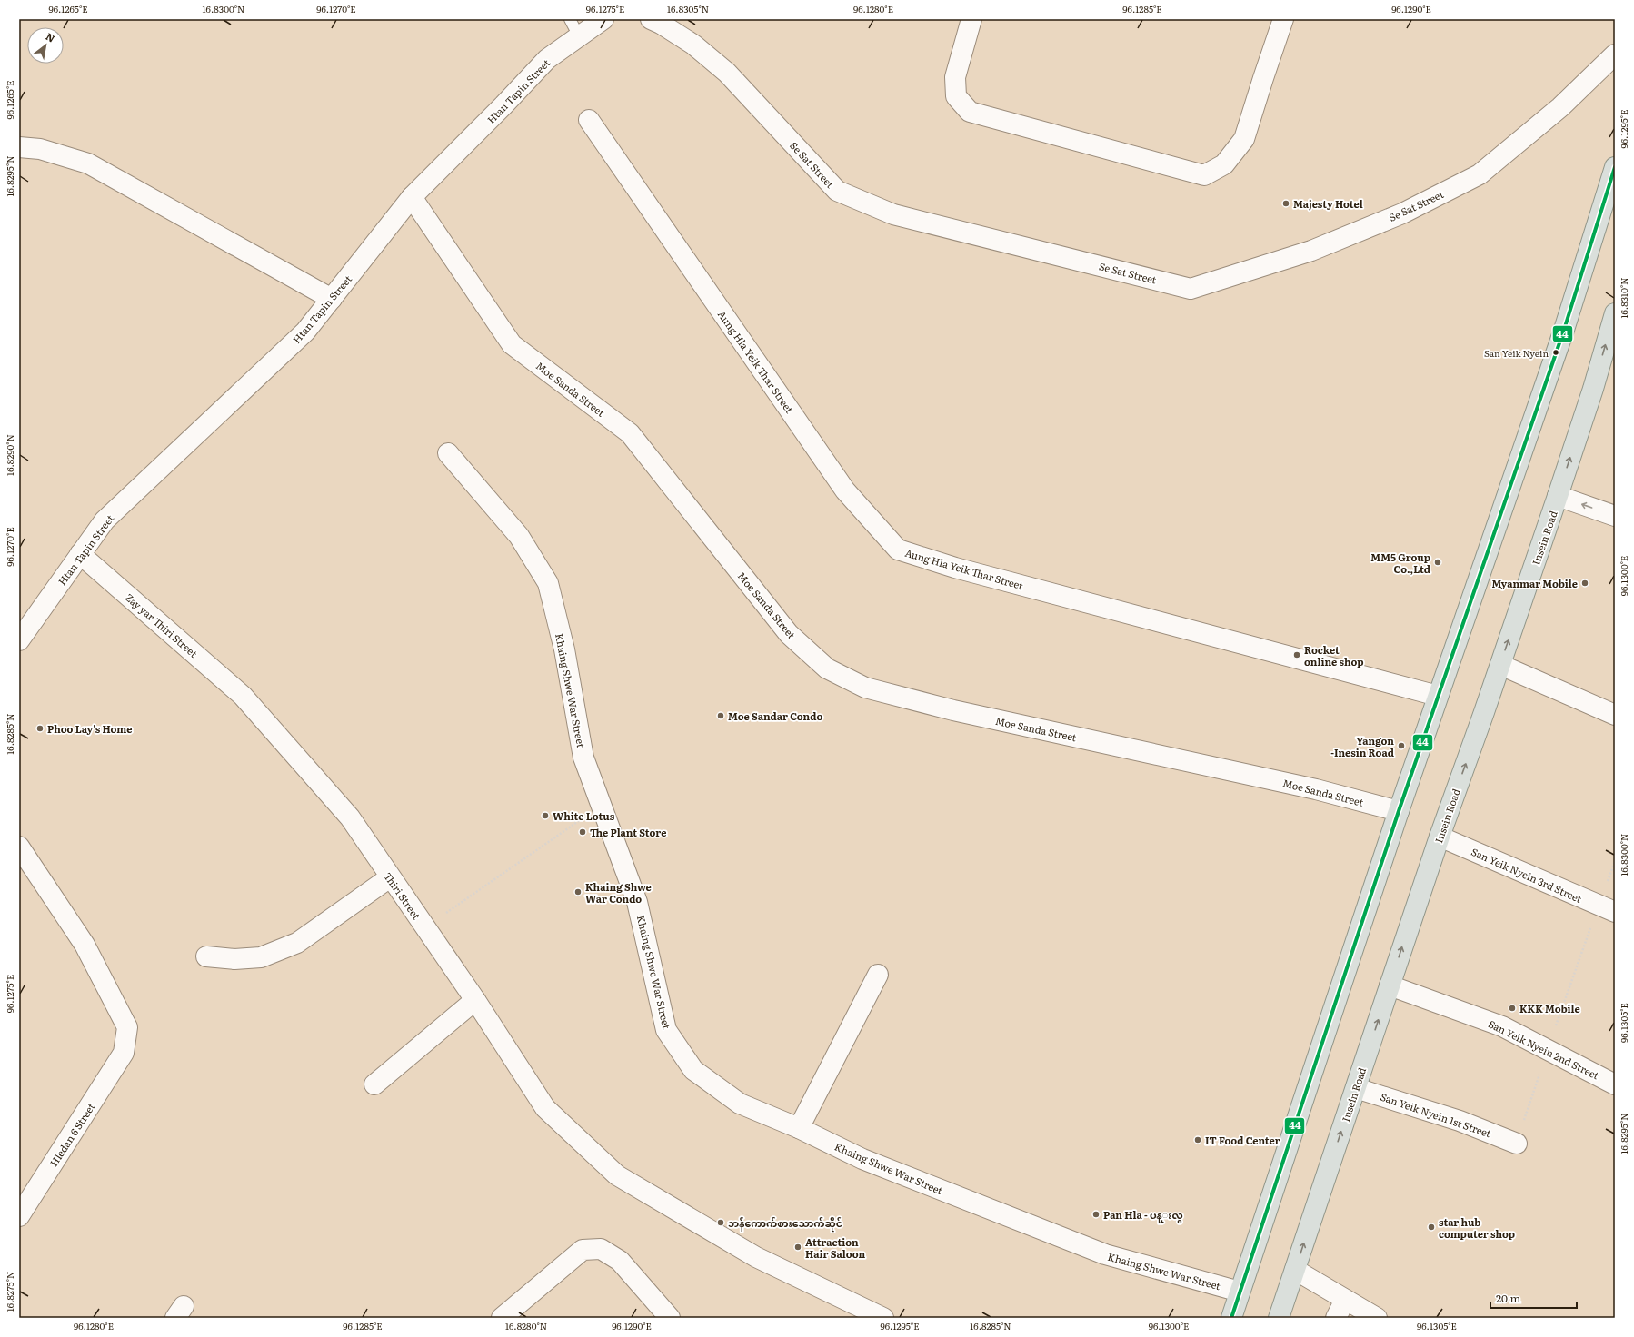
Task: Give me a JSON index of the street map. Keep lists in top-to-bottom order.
{
  "streets": {
    "main road": ["Insein Road"],
    "street": [
      "Htan Tapin Street",
      "Se Sat Street",
      "Aung Hla Yeik Thar Street",
      "Moe Sanda Street",
      "Zay yar Thiri Street",
      "Khaing Shwe War Street",
      "San Yeik Nyein 3rd Street",
      "Thiri Street",
      "San Yeik Nyein 2nd Street",
      "San Yeik Nyein 1st Street",
      "Hledan 6 Street"
    ]
  },
  "crossings": [
    ["Htan Tapin Street", "Moe Sanda Street"],
    ["Htan Tapin Street", "Zay yar Thiri Street"],
    ["Insein Road", "San Yeik Nyein 3rd Street"],
    ["Insein Road", "San Yeik Nyein 2nd Street"],
    ["Insein Road", "San Yeik Nyein 1st Street"],
    ["Zay yar Thiri Street", "Thiri Street"]
  ],
  "places": [
    "Majesty Hotel",
    "San Yeik Nyein",
    "MM5 Group Co.,Ltd",
    "Myanmar Mobile",
    "Rocket online shop",
    "Moe Sandar Condo",
    "Phoo Lay's Home",
    "Yangon -Inesin Road",
    "White Lotus",
    "The Plant Store",
    "Khaing Shwe War Condo",
    "KKK Mobile",
    "IT Food Center",
    "Pan Hla - ပန္းလွ",
    "ဘန်ကောက်စားသောက်ဆိုင်",
    "star hub computer shop",
    "Attraction Hair Saloon"
  ],
  "lines": ["transit line 44"],
  "scale_bar": "20 m",
  "north": "top right",
  "coordinates": [
    "96.1265°E",
    "16.8300°N",
    "96.1270°E",
    "96.1275°E",
    "16.8305°N",
    "96.1280°E",
    "96.1285°E",
    "96.1290°E",
    "96.1295°E",
    "16.8295°N",
    "16.8310°N",
    "16.8290°N",
    "96.1300°E",
    "16.8285°N",
    "96.1305°E",
    "16.8275°N",
    "16.8280°N"
  ]
}
